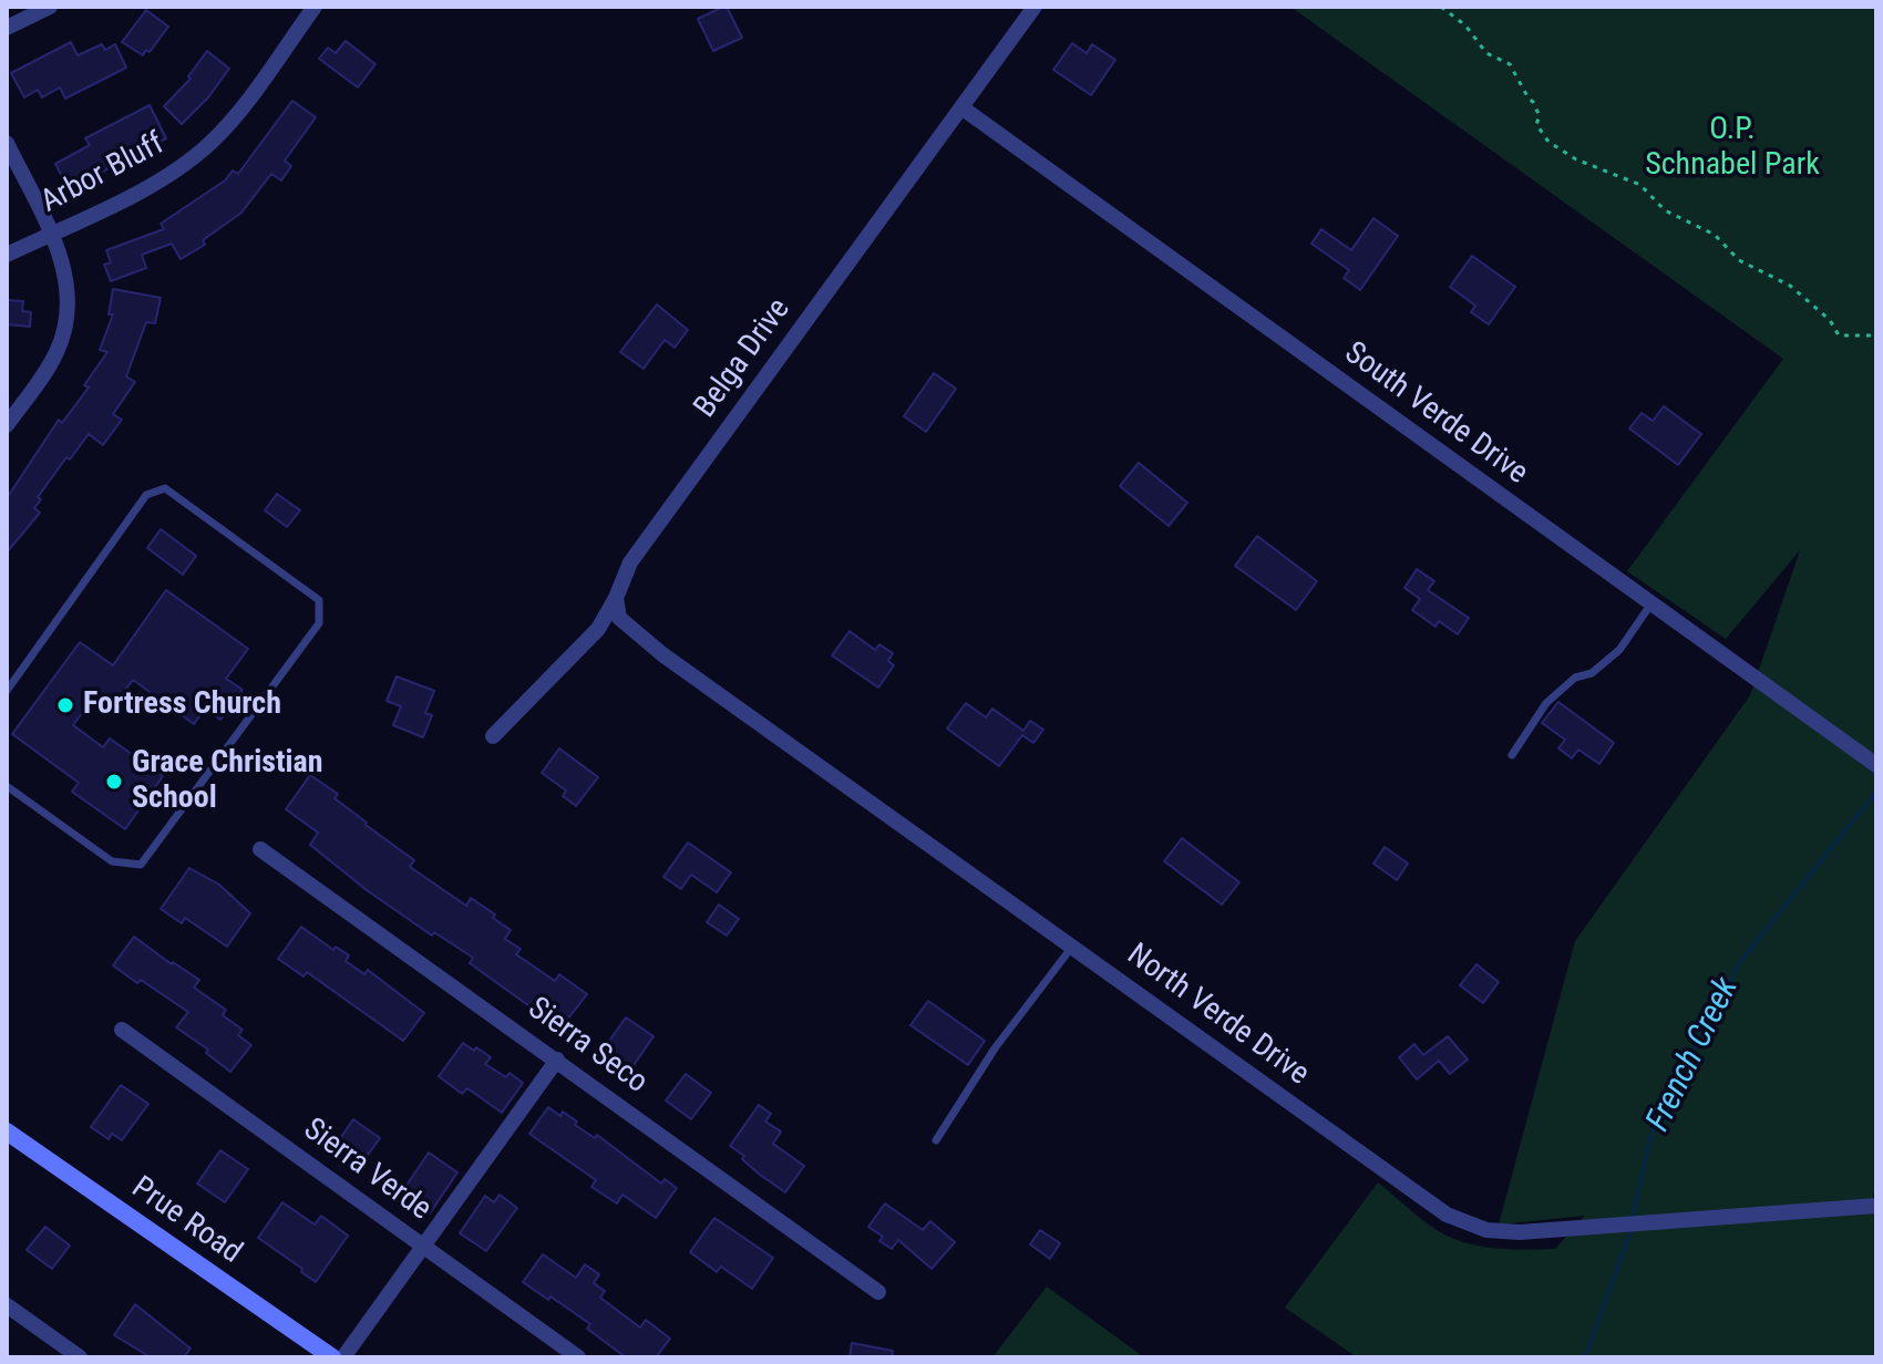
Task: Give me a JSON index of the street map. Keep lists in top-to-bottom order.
{
  "streets": {
    "main road": ["Prue Road"],
    "street": [
      "Arbor Bluff",
      "Belga Drive",
      "South Verde Drive",
      "North Verde Drive",
      "Sierra Seco",
      "Sierra Verde"
    ]
  },
  "crossings": [
    ["Belga Drive", "South Verde Drive"],
    ["Belga Drive", "North Verde Drive"]
  ],
  "water": ["French Creek"],
  "parks": ["O.P. Schnabel Park"],
  "places": ["Fortress Church", "Grace Christian School"]
}
